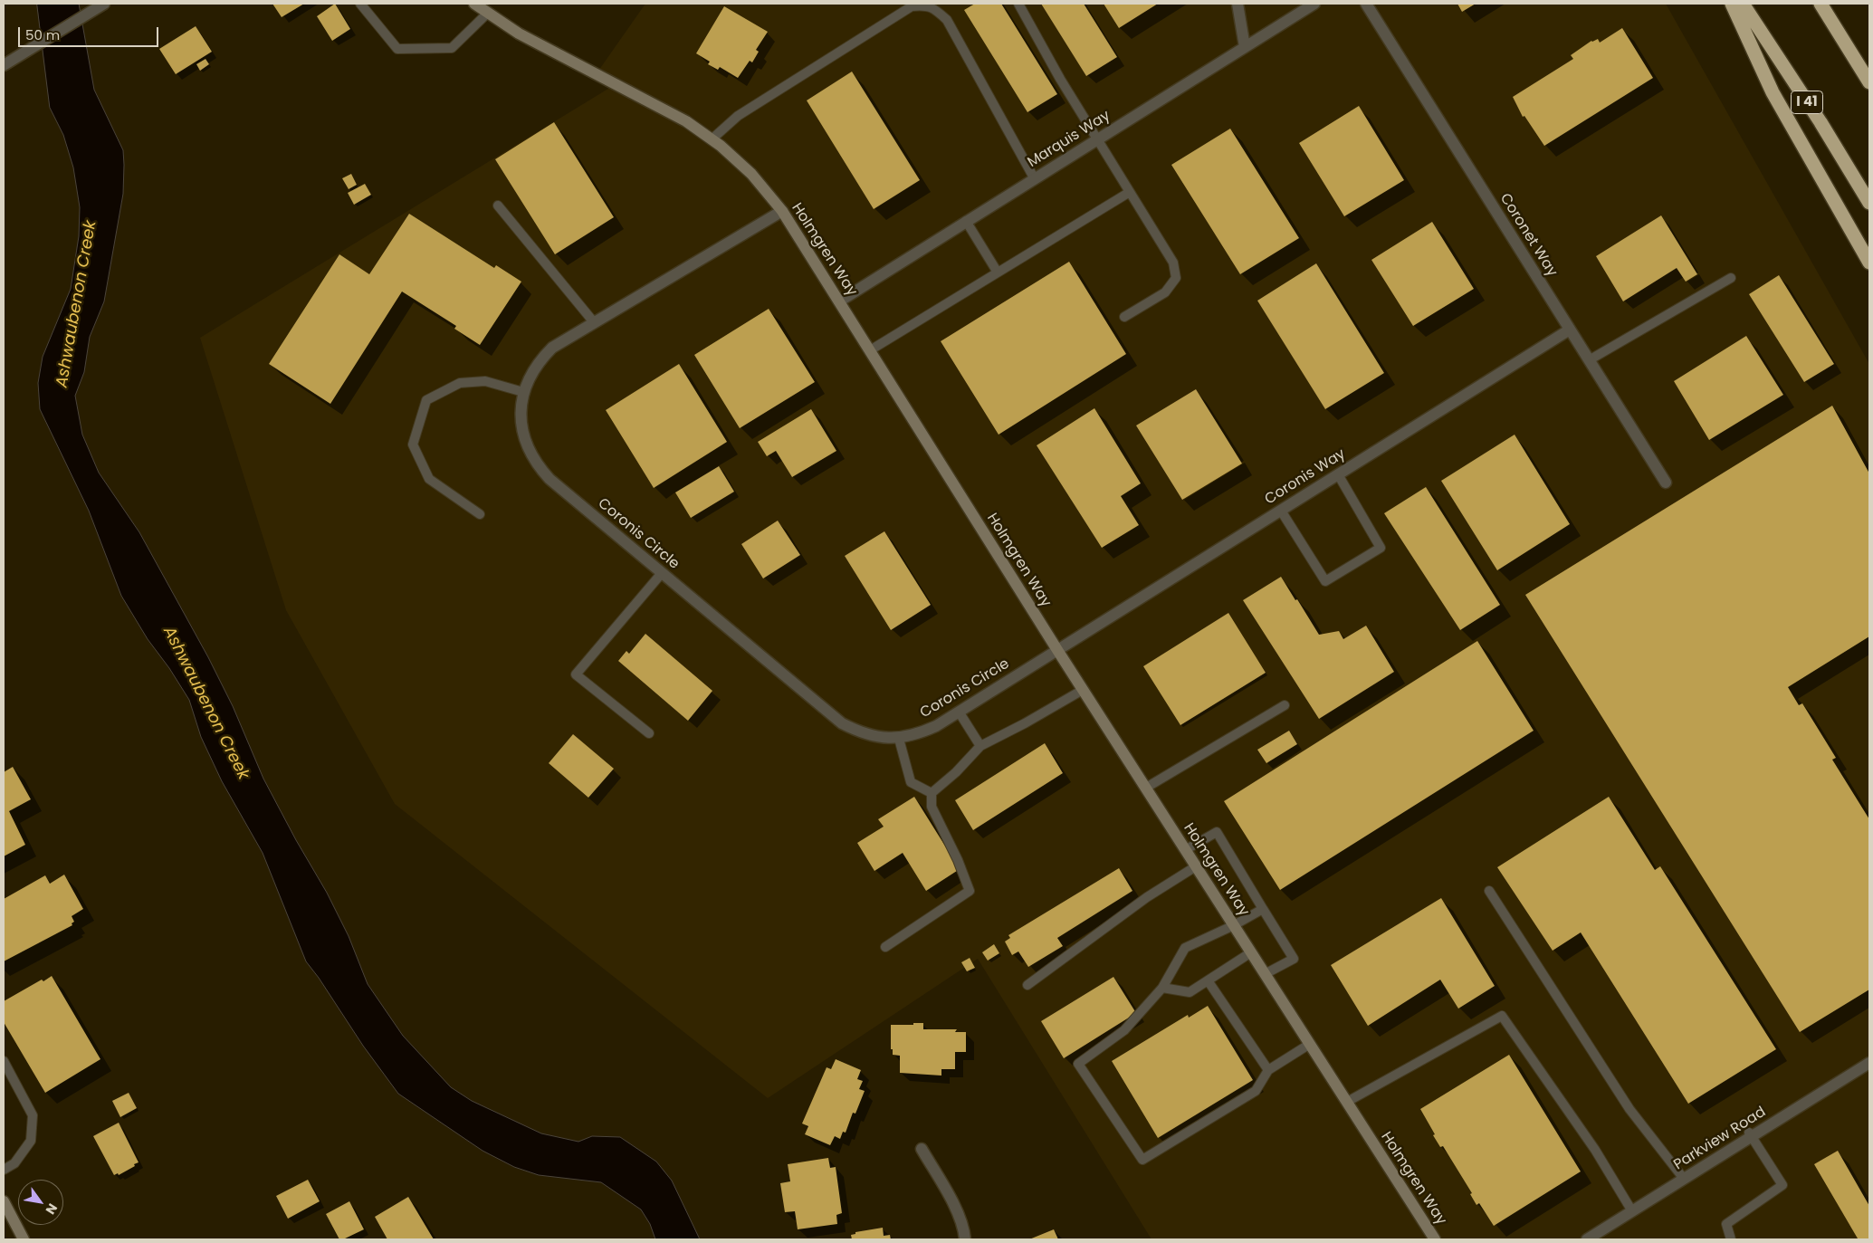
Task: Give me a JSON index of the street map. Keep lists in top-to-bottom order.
{
  "streets": {
    "highway": ["I 41"],
    "street": [
      "Marquis Way",
      "Coronet Way",
      "Holmgren Way",
      "Coronis Way",
      "Coronis Circle",
      "Parkview Road"
    ]
  },
  "crossings": [
    ["Marquis Way", "Holmgren Way"],
    ["Coronet Way", "Coronis Way"],
    ["Holmgren Way", "Coronis Way"],
    ["Holmgren Way", "Coronis Circle"],
    ["Coronis Way", "Coronis Circle"]
  ],
  "water": ["Ashwaubenon Creek"],
  "scale_bar": "50 m",
  "north": "bottom right"
}
